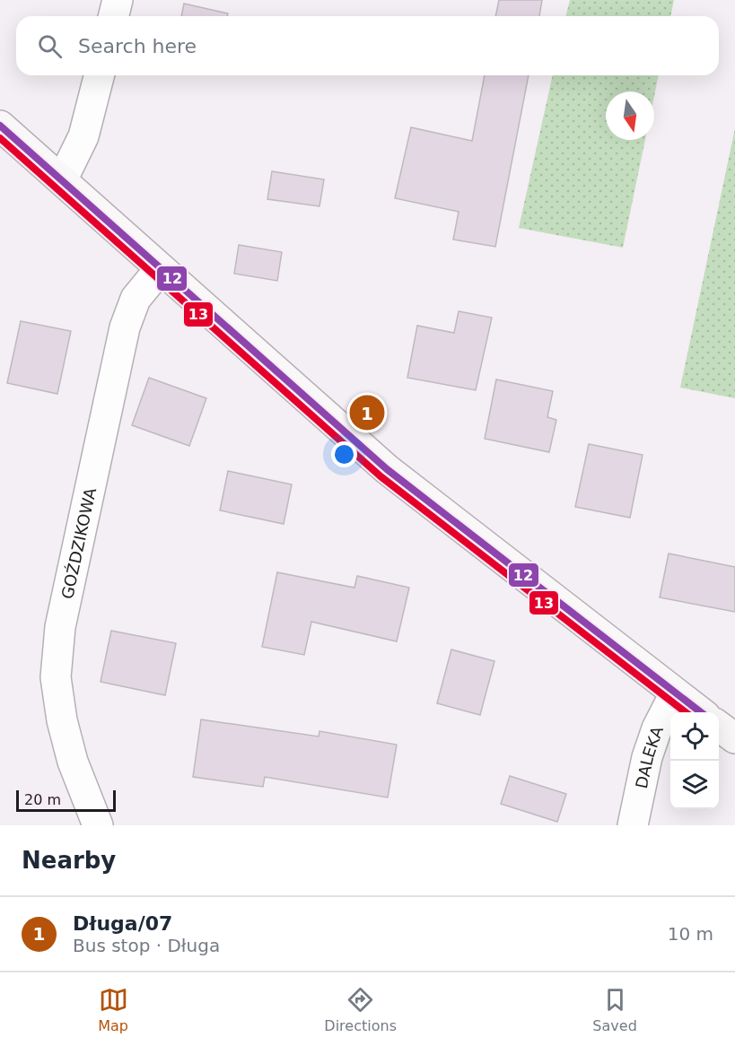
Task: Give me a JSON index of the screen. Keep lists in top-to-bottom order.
{
  "streets": {
    "street": ["GOŹDZIKOWA", "DALEKA"]
  },
  "lines": ["transit line 12", "transit line 13"],
  "scale_bar": "20 m",
  "north": "bottom",
  "page": {
    "search": "Search here",
    "pins": "1",
    "scale": "20 m",
    "heading": "Nearby",
    "list": [
      {
        "mark": "1",
        "name": "Długa/07",
        "note": "Bus stop · Długa",
        "value": "10 m"
      }
    ],
    "nav": ["Map", "Directions", "Saved"]
  }
}
